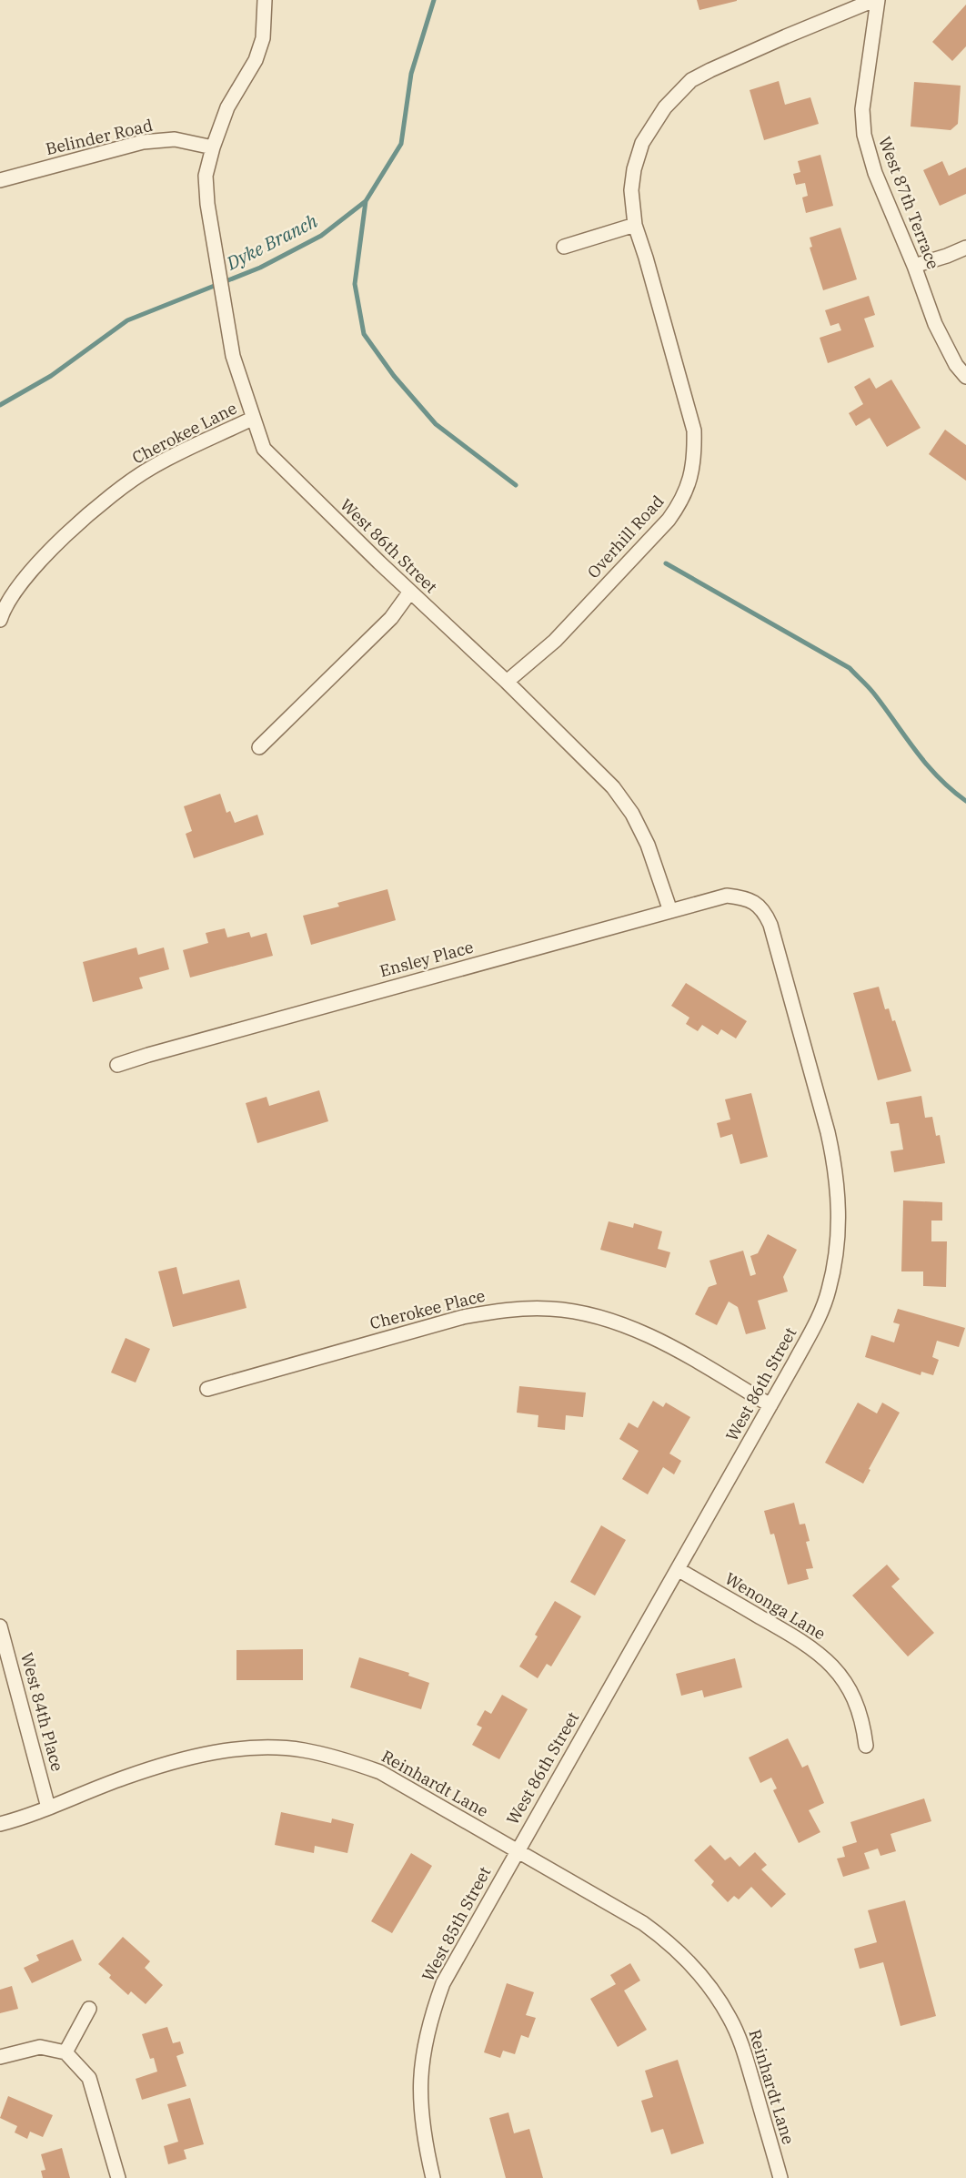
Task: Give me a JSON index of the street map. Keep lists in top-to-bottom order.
{
  "streets": {
    "street": [
      "Belinder Road",
      "West 87th Terrace",
      "Cherokee Lane",
      "Overhill Road",
      "West 86th Street",
      "Ensley Place",
      "Cherokee Place",
      "Wenonga Lane",
      "West 84th Place",
      "Reinhardt Lane",
      "West 85th Street"
    ]
  },
  "crossings": [
    ["Belinder Road", "West 86th Street"],
    ["West 87th Terrace", "Overhill Road"],
    ["Cherokee Lane", "West 86th Street"],
    ["Overhill Road", "West 86th Street"],
    ["West 86th Street", "Ensley Place"],
    ["West 86th Street", "Cherokee Place"],
    ["West 86th Street", "Wenonga Lane"],
    ["West 86th Street", "Reinhardt Lane"],
    ["West 86th Street", "West 85th Street"],
    ["West 84th Place", "Reinhardt Lane"],
    ["Reinhardt Lane", "West 85th Street"]
  ],
  "water": ["Dyke Branch"]
}
